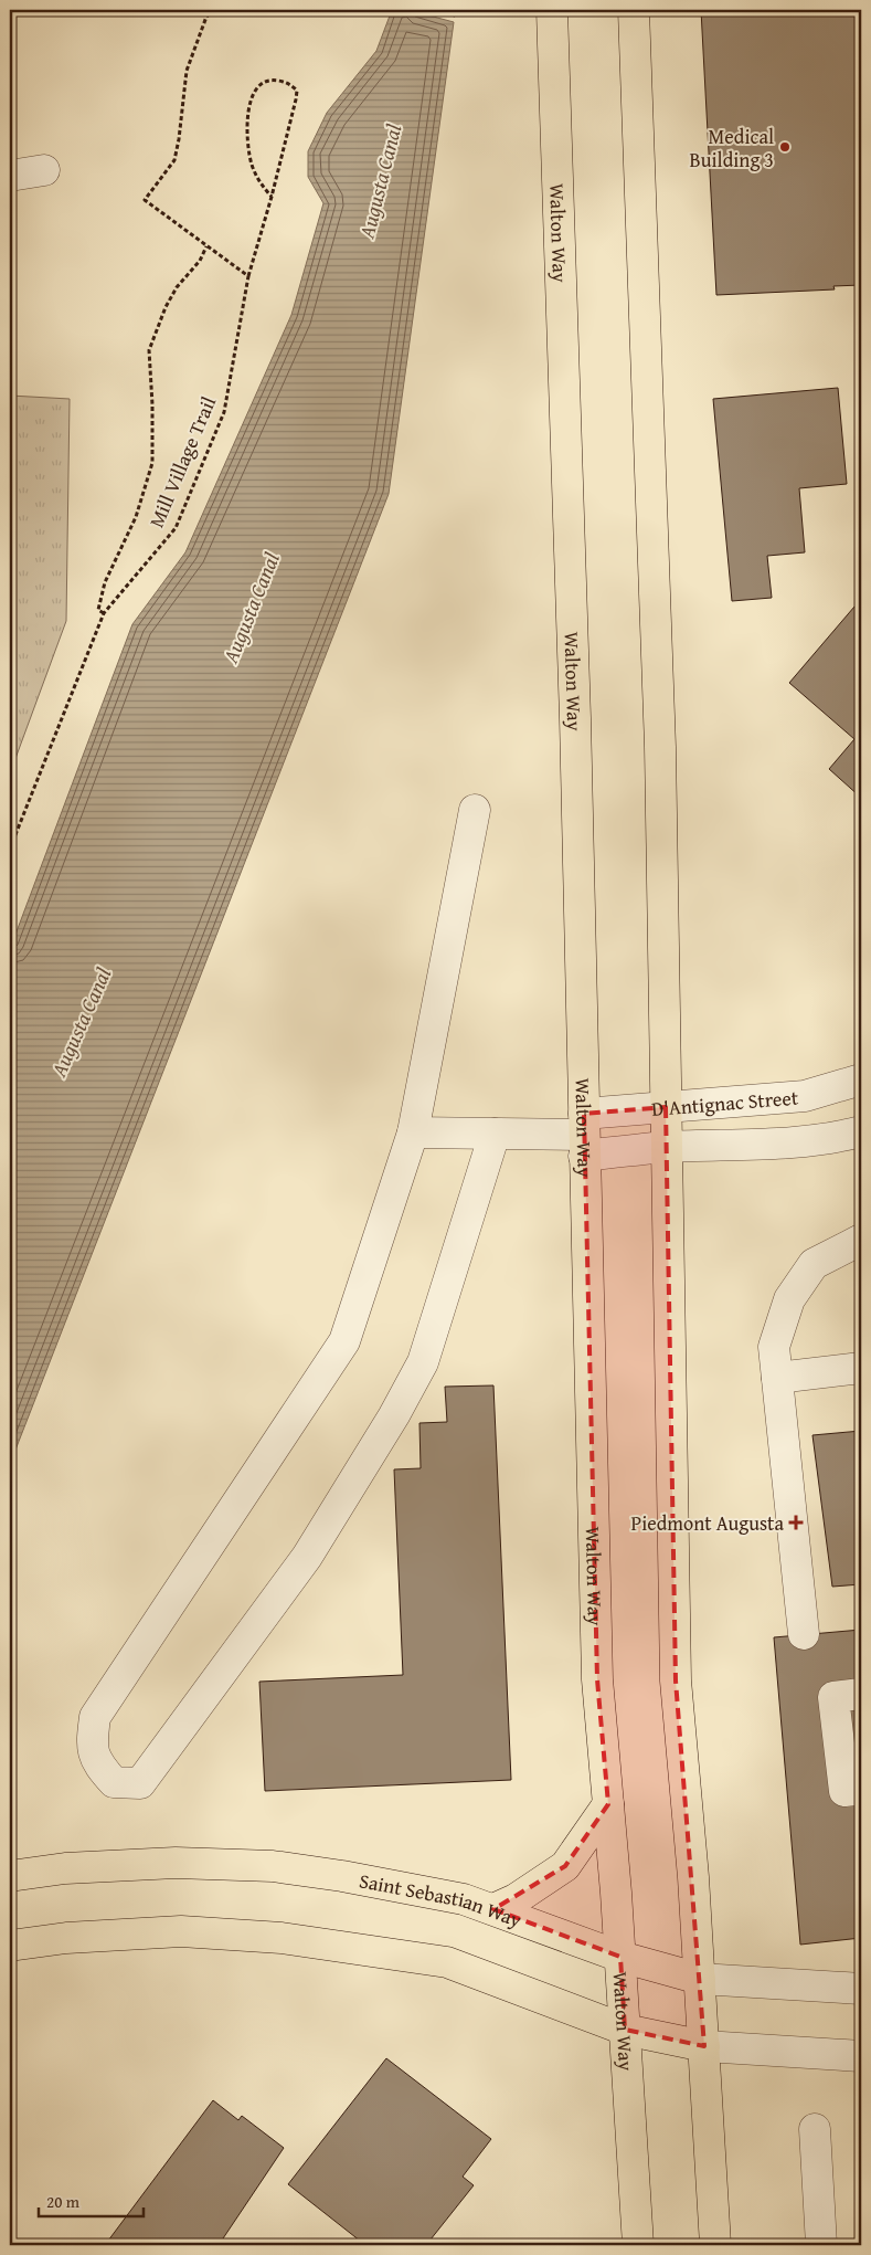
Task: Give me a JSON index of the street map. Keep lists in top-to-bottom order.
{
  "streets": {
    "main road": ["Walton Way", "Saint Sebastian Way"],
    "street": ["D'Antignac Street"],
    "path": ["Mill Village Trail"]
  },
  "crossings": [
    ["Walton Way", "D'Antignac Street"],
    ["Walton Way", "Saint Sebastian Way"]
  ],
  "water": ["Augusta Canal"],
  "places": {
    "other": ["Medical Building 3"],
    "health": ["Piedmont Augusta"]
  },
  "scale_bar": "20 m"
}
